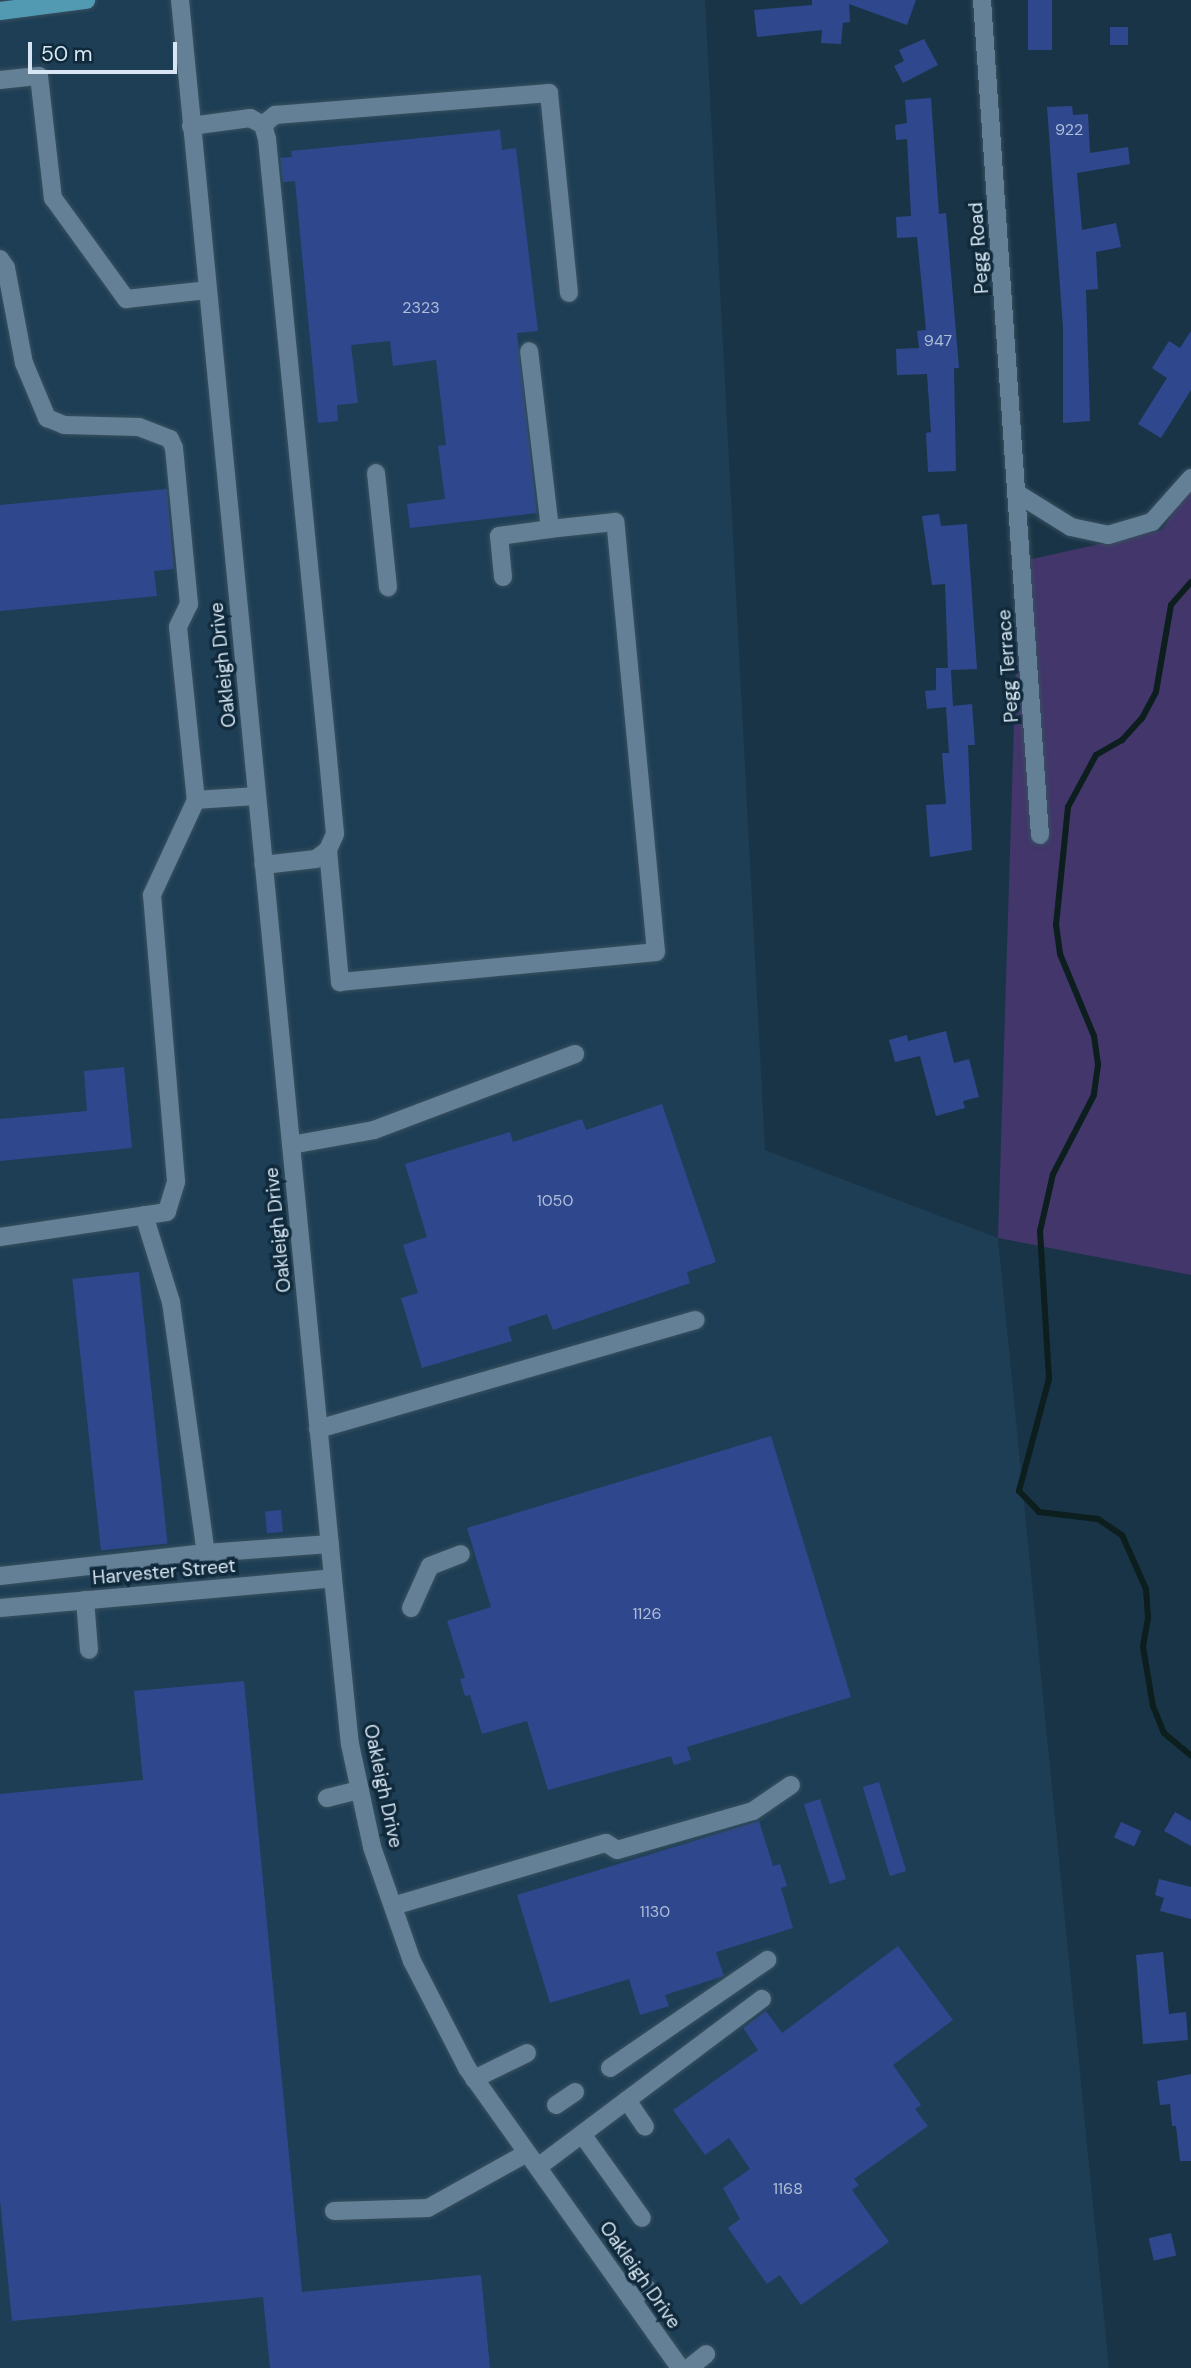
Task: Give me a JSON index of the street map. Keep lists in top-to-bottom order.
{
  "streets": {
    "street": [
      "Pegg Road",
      "Oakleigh Drive",
      "Pegg Terrace",
      "Harvester Street"
    ]
  },
  "crossings": [
    ["Pegg Road", "Pegg Terrace"],
    ["Oakleigh Drive", "Harvester Street"]
  ],
  "house_numbers": [
    "922",
    "2323",
    "947",
    "1050",
    "1126",
    "1130",
    "1168"
  ],
  "scale_bar": "50 m"
}
